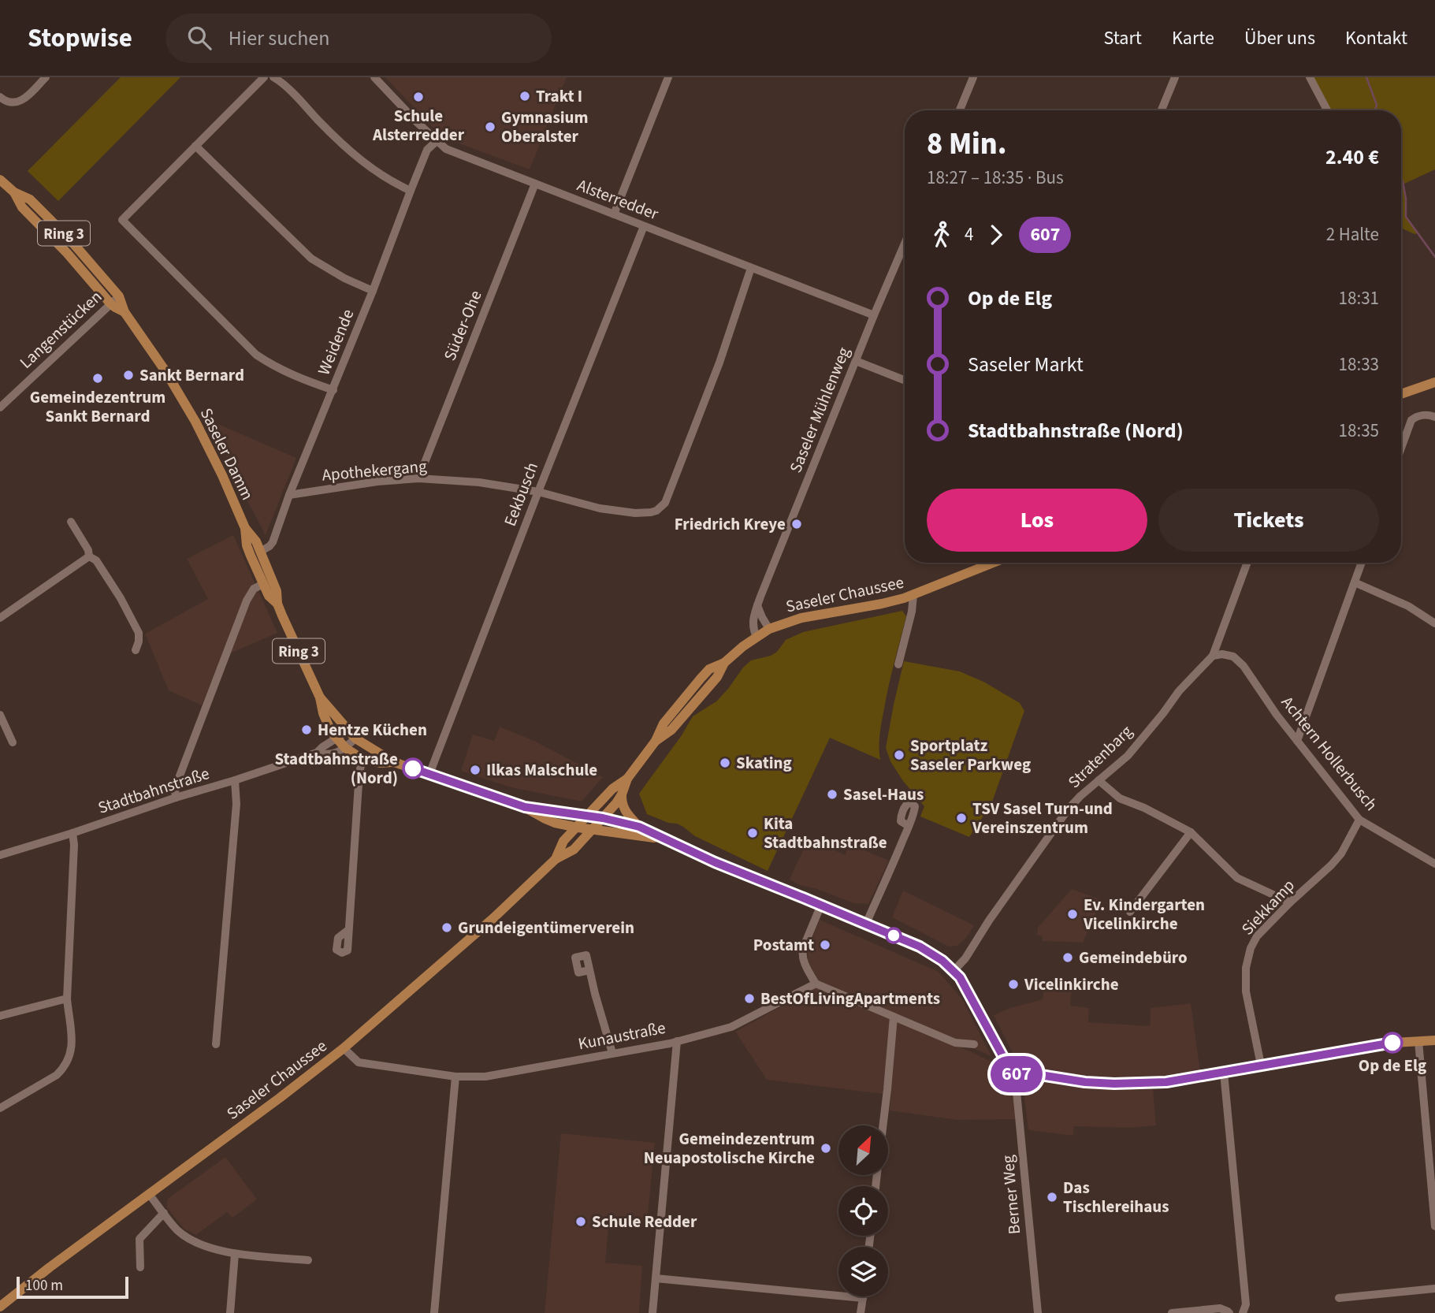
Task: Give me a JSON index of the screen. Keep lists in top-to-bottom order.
{
  "streets": {
    "main road": ["Ring 3", "Saseler Damm", "Saseler Chaussee"],
    "street": [
      "Alsterredder",
      "Süder-Ohe",
      "Langenstücken",
      "Weidende",
      "Saseler Mühlenweg",
      "Apothekergang",
      "Eekbusch",
      "Achtern Hollerbusch",
      "Stratenbarg",
      "Stadtbahnstraße",
      "Siekkamp",
      "Kunaustraße",
      "Berner Weg"
    ]
  },
  "crossings": [
    ["Alsterredder", "Süder-Ohe"],
    ["Alsterredder", "Weidende"],
    ["Alsterredder", "Saseler Mühlenweg"],
    ["Alsterredder", "Apothekergang"],
    ["Alsterredder", "Eekbusch"],
    ["Ring 3", "Saseler Damm"],
    ["Ring 3", "Eekbusch"],
    ["Ring 3", "Saseler Chaussee"],
    ["Ring 3", "Stadtbahnstraße"],
    ["Süder-Ohe", "Apothekergang"],
    ["Langenstücken", "Saseler Damm"],
    ["Weidende", "Saseler Damm"],
    ["Weidende", "Apothekergang"],
    ["Saseler Mühlenweg", "Saseler Chaussee"],
    ["Saseler Damm", "Stadtbahnstraße"],
    ["Apothekergang", "Eekbusch"],
    ["Saseler Chaussee", "Kunaustraße"],
    ["Achtern Hollerbusch", "Stratenbarg"],
    ["Achtern Hollerbusch", "Siekkamp"]
  ],
  "places": [
    "Trakt I",
    "Schule Alsterredder",
    "Gymnasium Oberalster",
    "Sankt Bernard",
    "Gemeindezentrum Sankt Bernard",
    "Friedrich Kreye",
    "Hentze Küchen",
    "Sportplatz Saseler Parkweg",
    "Skating",
    "Stadtbahnstraße (Nord)",
    "Ilkas Malschule",
    "Sasel-Haus",
    "TSV Sasel Turn-und Vereinszentrum",
    "Kita Stadtbahnstraße",
    "Ev. Kindergarten Vicelinkirche",
    "Grundeigentümerverein",
    "Postamt",
    "Gemeindebüro",
    "Vicelinkirche",
    "BestOfLivingApartments",
    "Op de Elg",
    "Gemeindezentrum Neuapostolische Kirche",
    "Das Tischlereihaus",
    "Schule Redder"
  ],
  "lines": ["bus line 607"],
  "scale_bar": "100 m",
  "north": "top right",
  "page": {
    "header": "Stopwise",
    "search": "Hier suchen",
    "nav": [
      "Start",
      "Karte",
      "Über uns",
      "Kontakt"
    ],
    "on_map": "607",
    "heading": ["8 Min.", "18:27 – 18:35 · Bus", "2.40 €"],
    "legs": ["4", "607", "2 Halte"],
    "list": [
      {
        "name": "Op de Elg",
        "value": "18:31"
      },
      {
        "name": "Saseler Markt",
        "value": "18:33"
      },
      {
        "name": "Stadtbahnstraße (Nord)",
        "value": "18:35"
      }
    ],
    "buttons": ["Los", "Tickets"],
    "scale": "100 m"
  }
}
